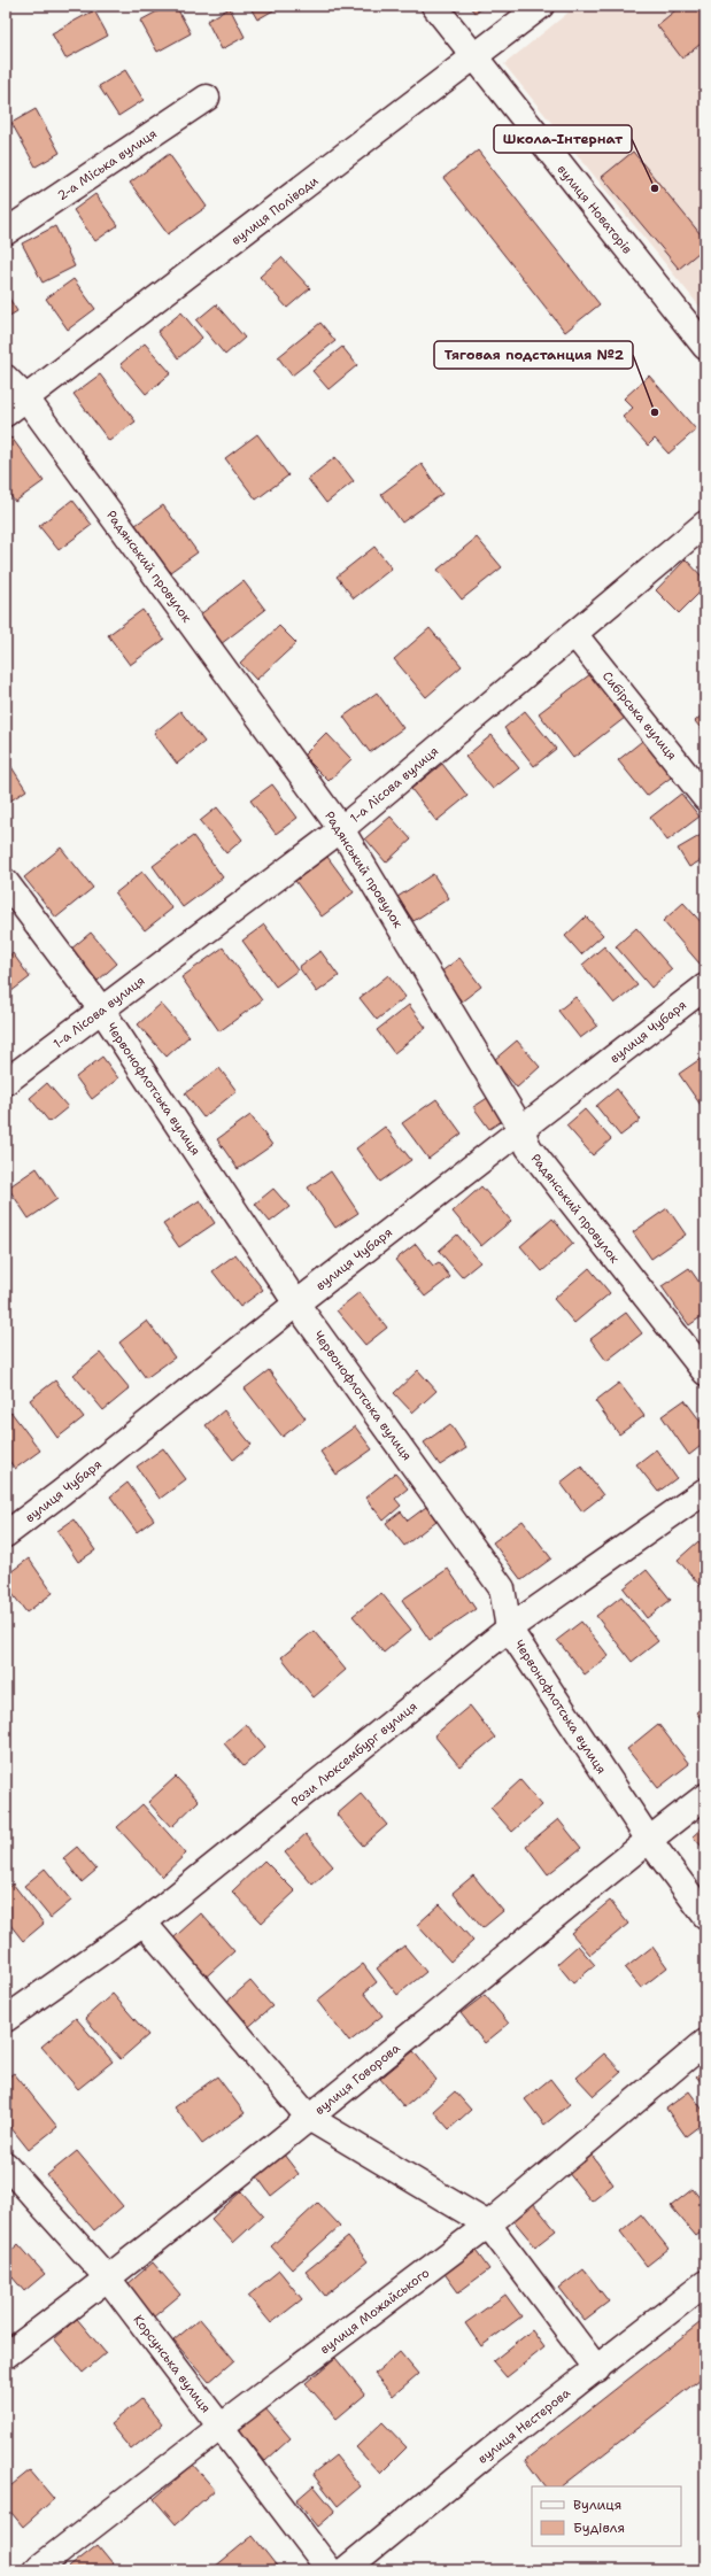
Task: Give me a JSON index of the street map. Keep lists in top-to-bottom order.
{
  "streets": {
    "street": [
      "2-а Міська вулиця",
      "вулиця Новаторів",
      "вулиця Поліводи",
      "Радянський провулок",
      "Сибірська вулиця",
      "1-а Лісова вулиця",
      "вулиця Чубаря",
      "Червонофлотська вулиця",
      "Рози Люксембург вулиця",
      "вулиця Говорова",
      "вулиця Можайського",
      "Корсунська вулиця",
      "вулиця Нестерова"
    ]
  },
  "crossings": [
    ["вулиця Новаторів", "вулиця Поліводи"],
    ["вулиця Поліводи", "Радянський провулок"],
    ["Радянський провулок", "1-а Лісова вулиця"],
    ["Радянський провулок", "вулиця Чубаря"],
    ["Сибірська вулиця", "1-а Лісова вулиця"],
    ["1-а Лісова вулиця", "Червонофлотська вулиця"],
    ["вулиця Чубаря", "Червонофлотська вулиця"],
    ["Червонофлотська вулиця", "Рози Люксембург вулиця"],
    ["Червонофлотська вулиця", "вулиця Говорова"],
    ["вулиця Говорова", "Корсунська вулиця"],
    ["вулиця Можайського", "Корсунська вулиця"]
  ],
  "places": ["Школа-Інтернат", "Тяговая подстанция №2"],
  "legend": ["Вулиця", "Будівля"]
}
